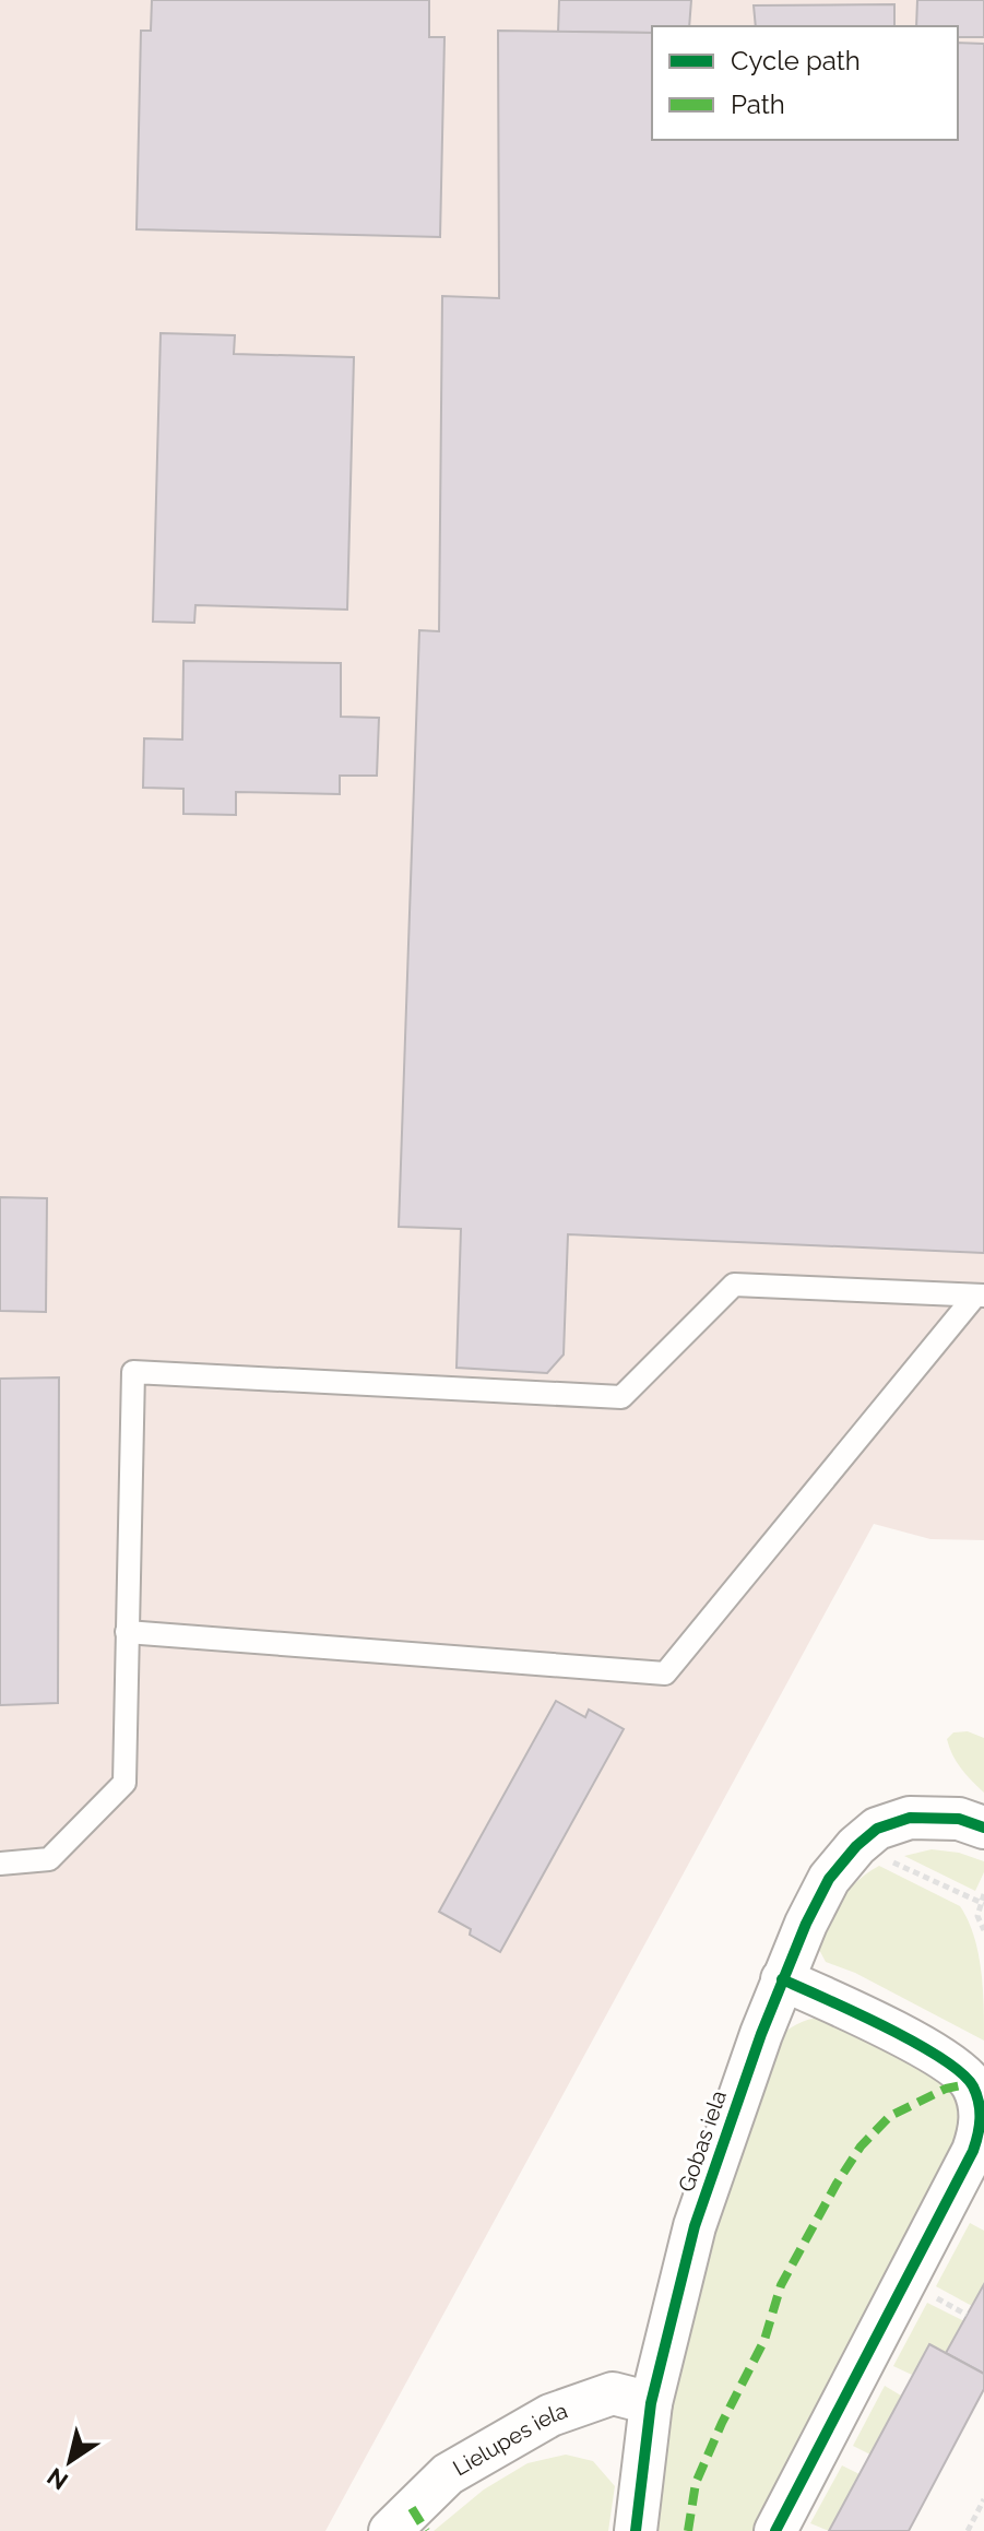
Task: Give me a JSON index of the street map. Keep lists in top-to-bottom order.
{
  "streets": {
    "street": ["Gobas iela", "Lielupes iela"]
  },
  "crossings": [
    ["Gobas iela", "Lielupes iela"]
  ],
  "legend": ["Cycle path", "Path"],
  "north": "bottom left"
}
